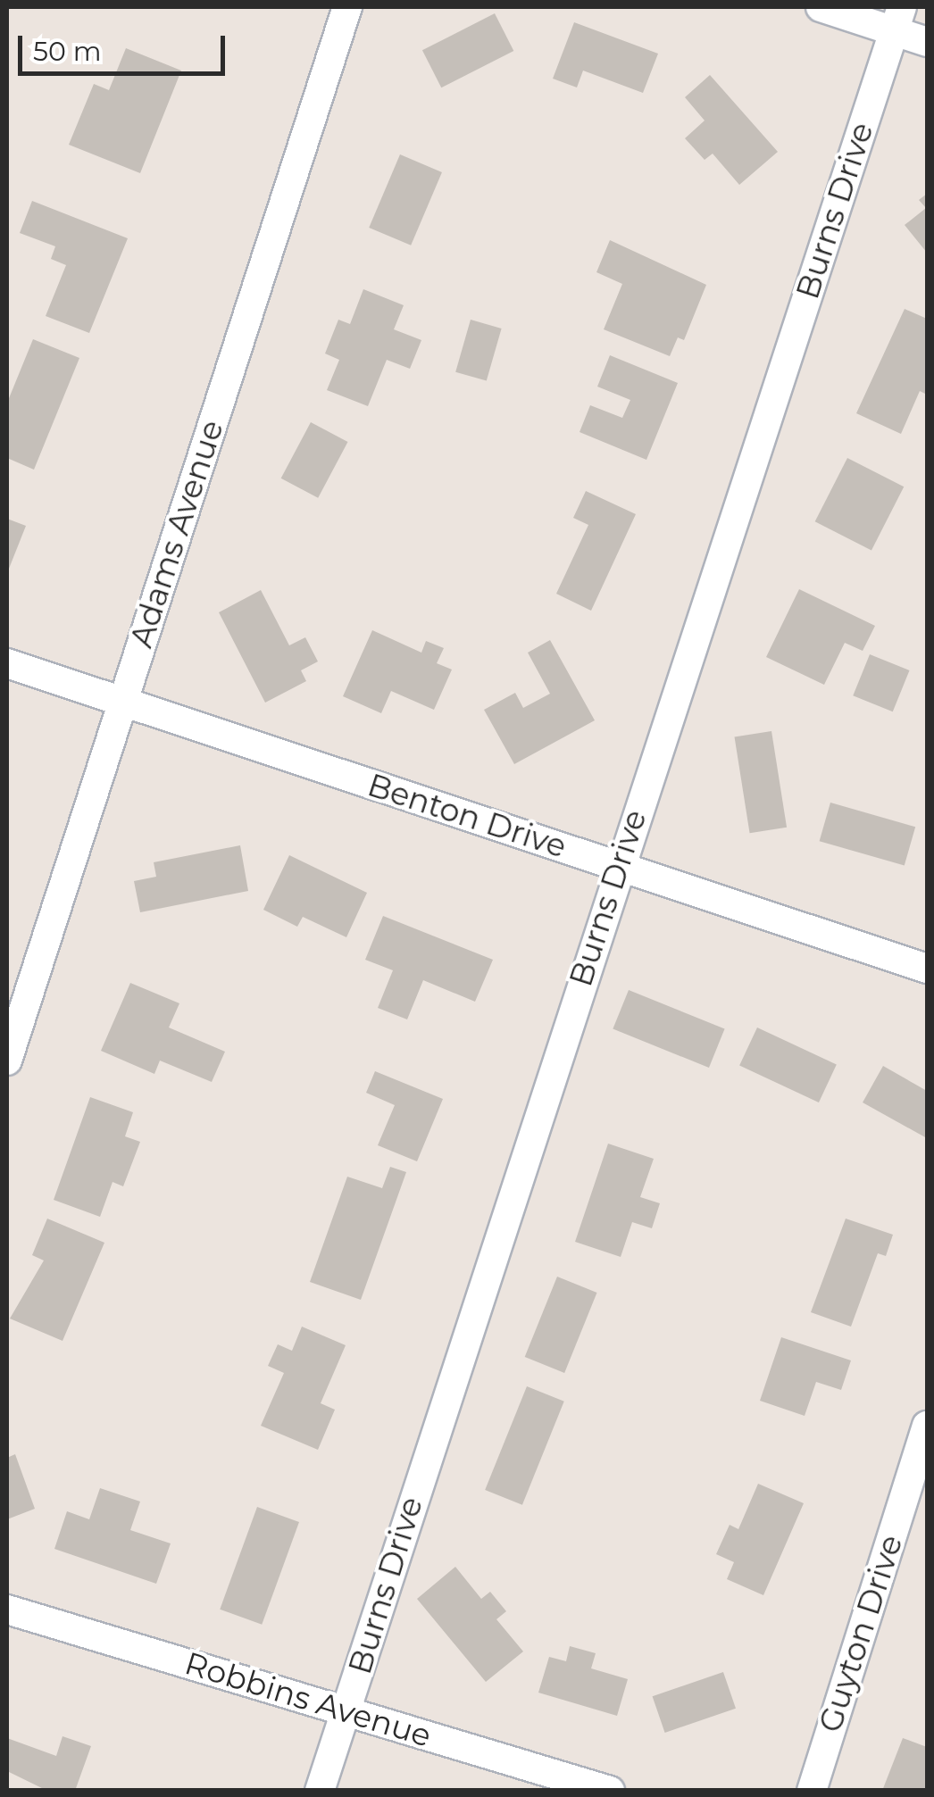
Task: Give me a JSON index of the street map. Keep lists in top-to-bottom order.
{
  "streets": {
    "street": [
      "Burns Drive",
      "Adams Avenue",
      "Benton Drive",
      "Guyton Drive",
      "Robbins Avenue"
    ]
  },
  "crossings": [
    ["Burns Drive", "Benton Drive"],
    ["Burns Drive", "Robbins Avenue"],
    ["Adams Avenue", "Benton Drive"]
  ],
  "scale_bar": "50 m"
}
